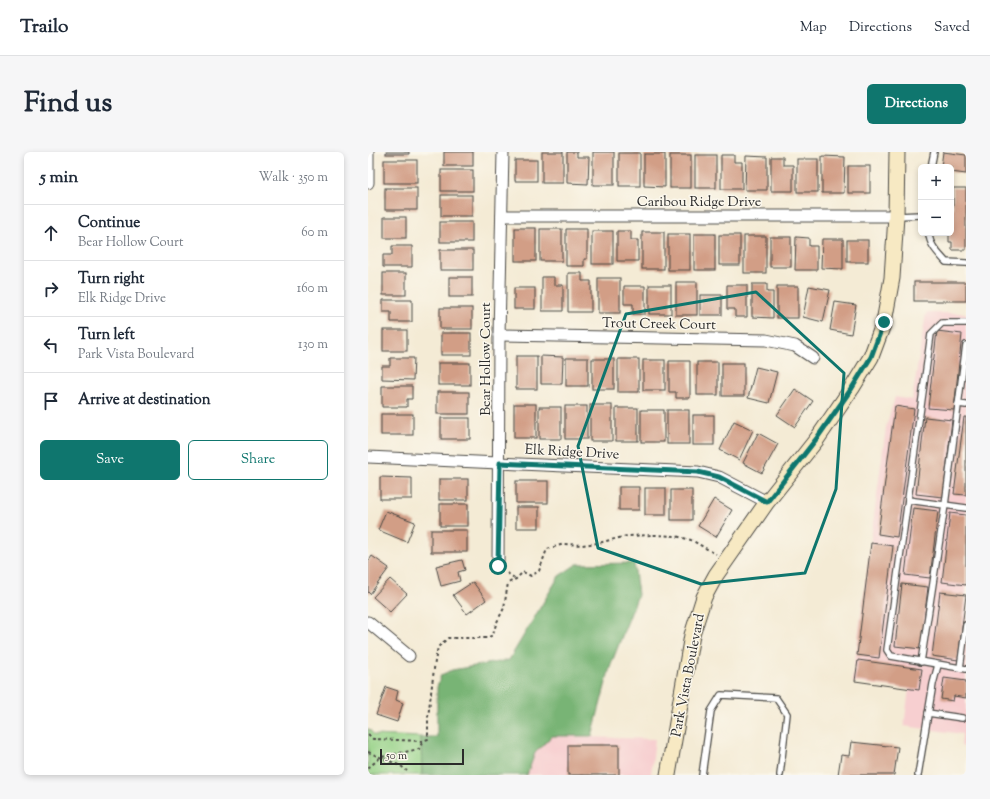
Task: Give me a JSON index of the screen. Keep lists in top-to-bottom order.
{
  "streets": {
    "street": [
      "Caribou Ridge Drive",
      "Trout Creek Court",
      "Bear Hollow Court",
      "Elk Ridge Drive",
      "Park Vista Boulevard"
    ]
  },
  "crossings": [
    ["Caribou Ridge Drive", "Bear Hollow Court"],
    ["Caribou Ridge Drive", "Park Vista Boulevard"],
    ["Trout Creek Court", "Bear Hollow Court"],
    ["Bear Hollow Court", "Elk Ridge Drive"],
    ["Elk Ridge Drive", "Park Vista Boulevard"]
  ],
  "scale_bar": "50 m",
  "page": {
    "header": "Trailo",
    "nav": ["Map", "Directions", "Saved"],
    "title": "Find us",
    "buttons": [
      "Directions",
      ["Save", "Share"]
    ],
    "heading": ["5 min", "Walk · 350 m"],
    "map_buttons": ["+", "−"],
    "list": [
      ["Continue", "Bear Hollow Court", "60 m"],
      ["Turn right", "Elk Ridge Drive", "160 m"],
      ["Turn left", "Park Vista Boulevard", "130 m"],
      "Arrive at destination"
    ],
    "scale": "50 m"
  }
}
